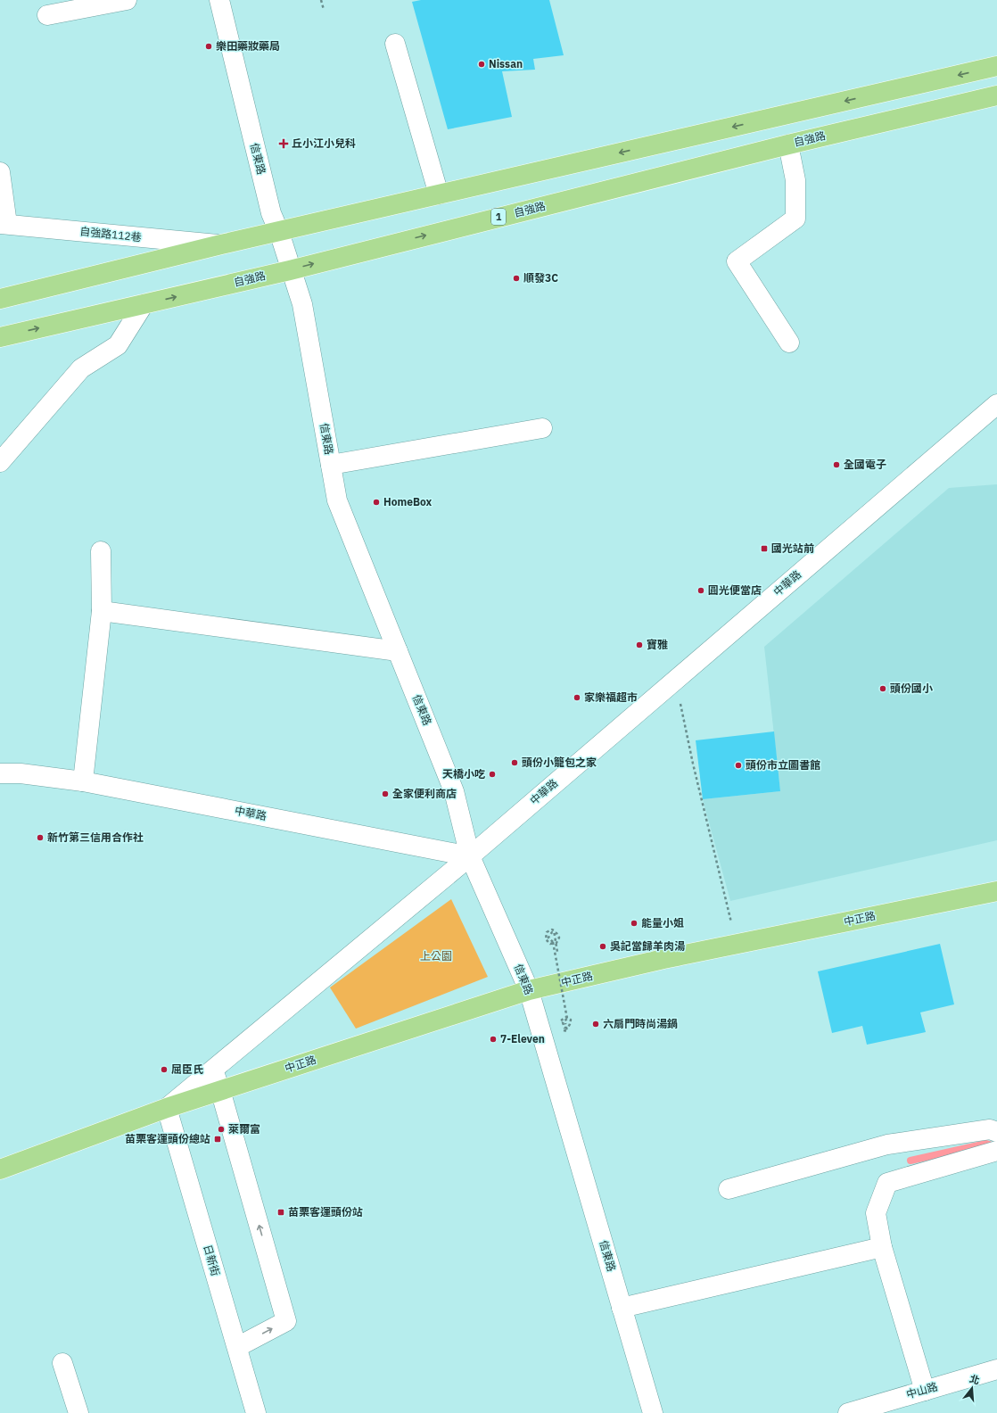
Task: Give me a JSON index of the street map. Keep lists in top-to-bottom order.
{
  "streets": {
    "main road": ["自強路", "1", "中正路"],
    "street": [
      "信東路",
      "自強路112巷",
      "中華路",
      "日新街",
      "中山路"
    ]
  },
  "crossings": [
    ["自強路", "信東路"],
    ["信東路", "中華路"],
    ["信東路", "中正路"],
    ["中華路", "中正路"],
    ["中正路", "日新街"]
  ],
  "parks": ["上公園"],
  "places": {
    "other": [
      "樂田藥妝藥局",
      "Nissan",
      "順發3C",
      "全國電子",
      "HomeBox",
      "圓光便當店",
      "寶雅",
      "頭份國小",
      "家樂福超市",
      "頭份小籠包之家",
      "頭份市立圖書館",
      "天橋小吃",
      "全家便利商店",
      "新竹第三信用合作社",
      "能量小姐",
      "吳記當歸羊肉湯",
      "六扇門時尚湯鍋",
      "7-Eleven",
      "屈臣氏",
      "萊爾富"
    ],
    "health": ["丘小江小兒科"],
    "transit": ["國光站前", "苗栗客運頭份總站", "苗栗客運頭份站"]
  },
  "north": "top"
}
